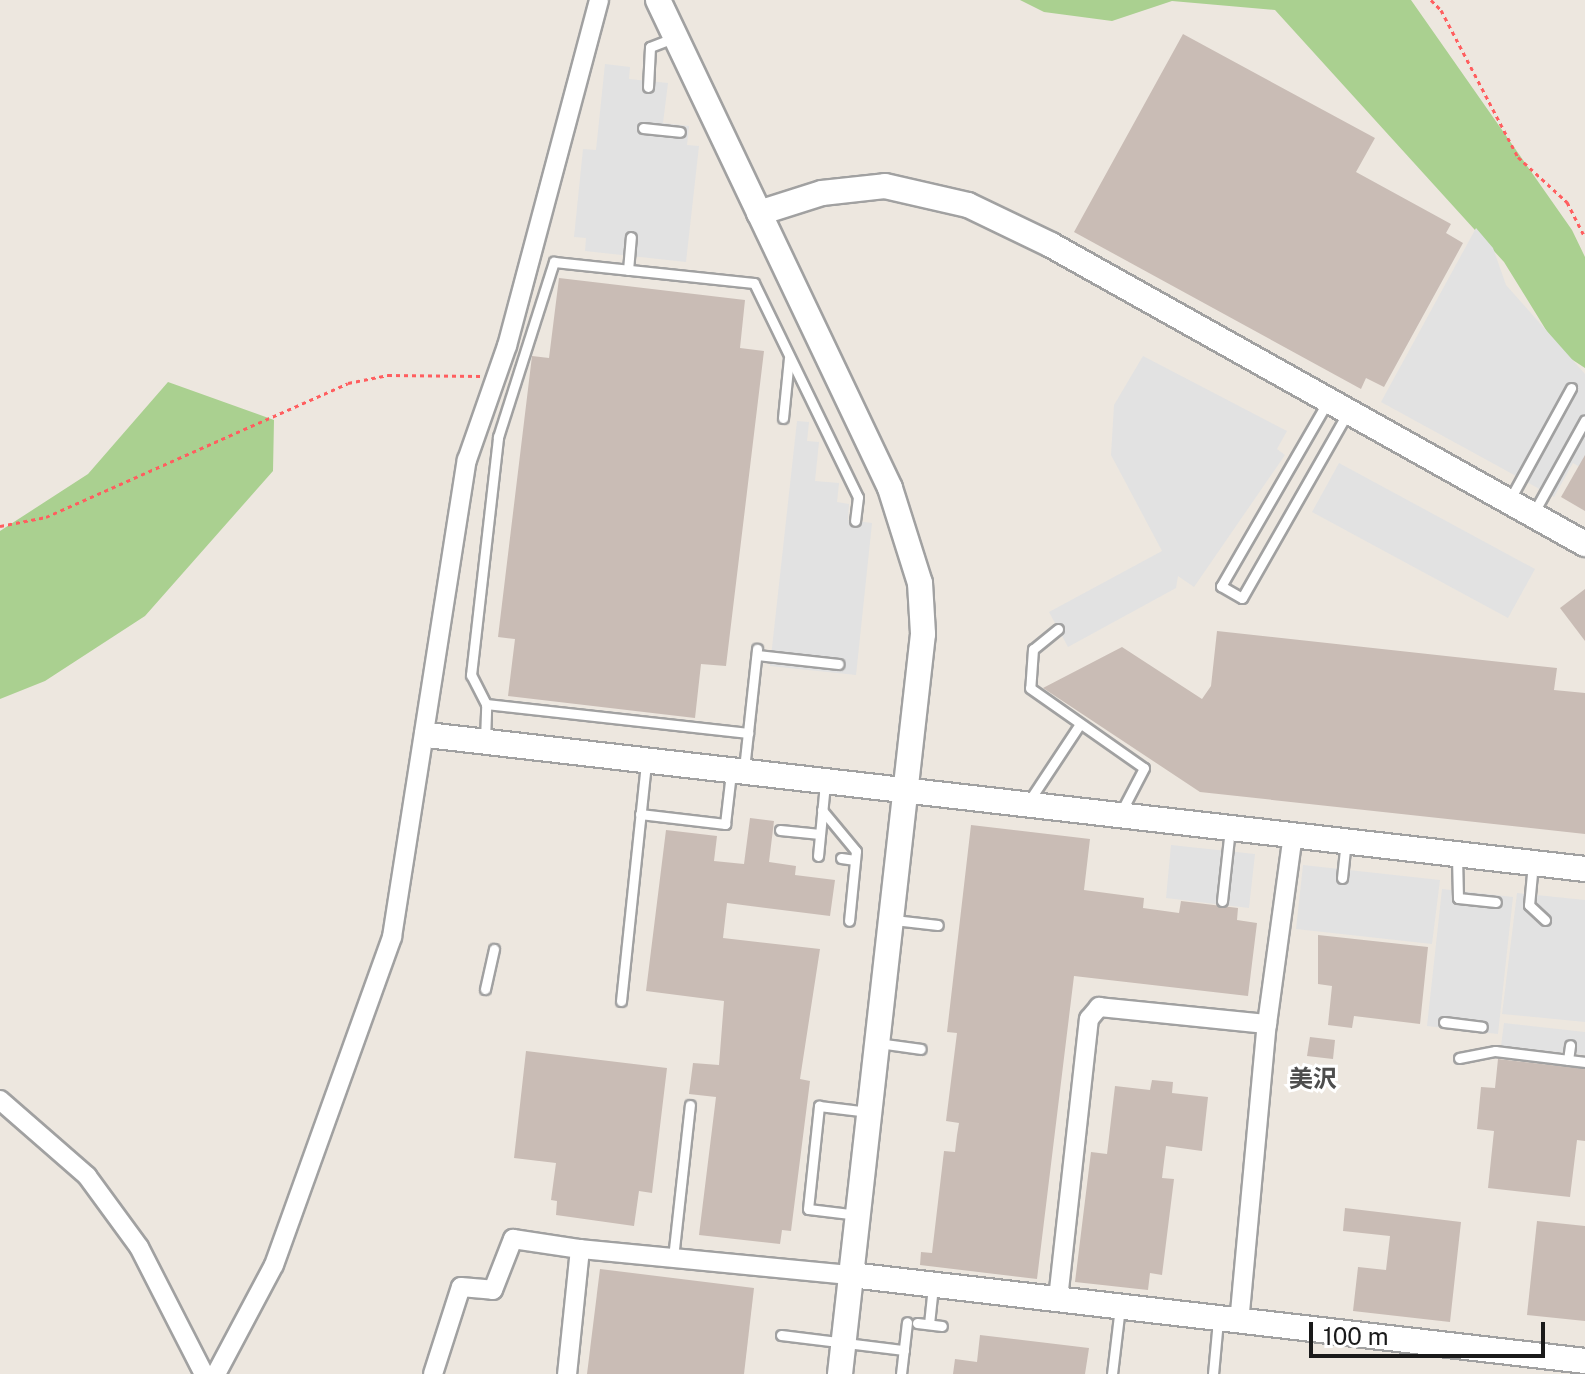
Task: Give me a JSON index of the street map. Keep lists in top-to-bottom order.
{
  "districts": ["美沢"],
  "scale_bar": "100 m"
}
